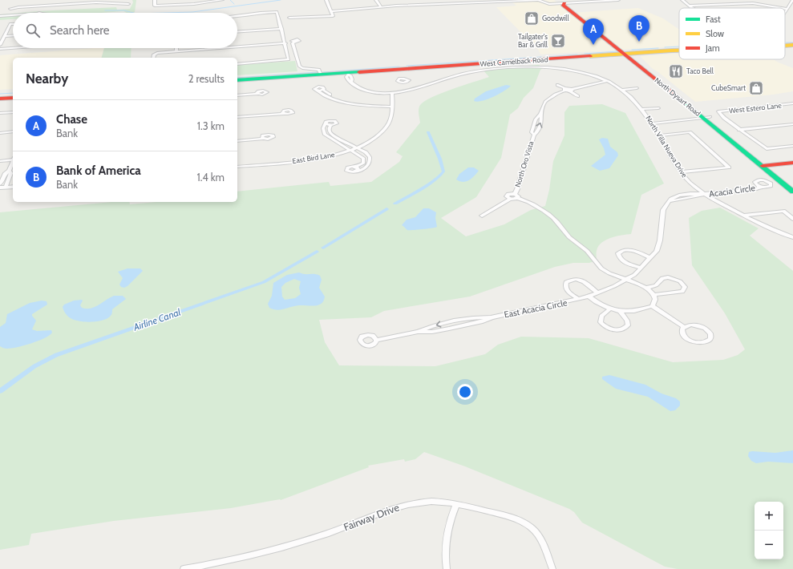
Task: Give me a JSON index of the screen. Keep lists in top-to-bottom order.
{
  "streets": {
    "main road": ["West Camelback Road", "North Dysart Road"],
    "street": [
      "West Estero Lane",
      "North Villa Nueva Drive",
      "East Bird Lane",
      "North Oro Vista",
      "Acacia Circle",
      "East Acacia Circle",
      "Fairway Drive"
    ]
  },
  "crossings": [
    ["West Camelback Road", "North Dysart Road"],
    ["West Camelback Road", "North Villa Nueva Drive"],
    ["North Villa Nueva Drive", "East Bird Lane"],
    ["North Villa Nueva Drive", "Acacia Circle"],
    ["North Villa Nueva Drive", "East Acacia Circle"],
    ["Acacia Circle", "East Acacia Circle"]
  ],
  "water": ["Airline Canal"],
  "places": {
    "shop": ["Goodwill", "CubeSmart"],
    "bar": ["Tailgater's Bar & Grill"],
    "restaurant": ["Taco Bell"]
  },
  "legend": ["Fast", "Slow", "Jam"],
  "page": {
    "search": "Search here",
    "pins": ["B", "A"],
    "heading": ["Nearby", "2 results"],
    "list": [
      {
        "mark": "A",
        "name": "Chase",
        "note": "Bank",
        "value": "1.3 km"
      },
      {
        "mark": "B",
        "name": "Bank of America",
        "note": "Bank",
        "value": "1.4 km"
      }
    ],
    "map_buttons": ["+", "−"]
  }
}
